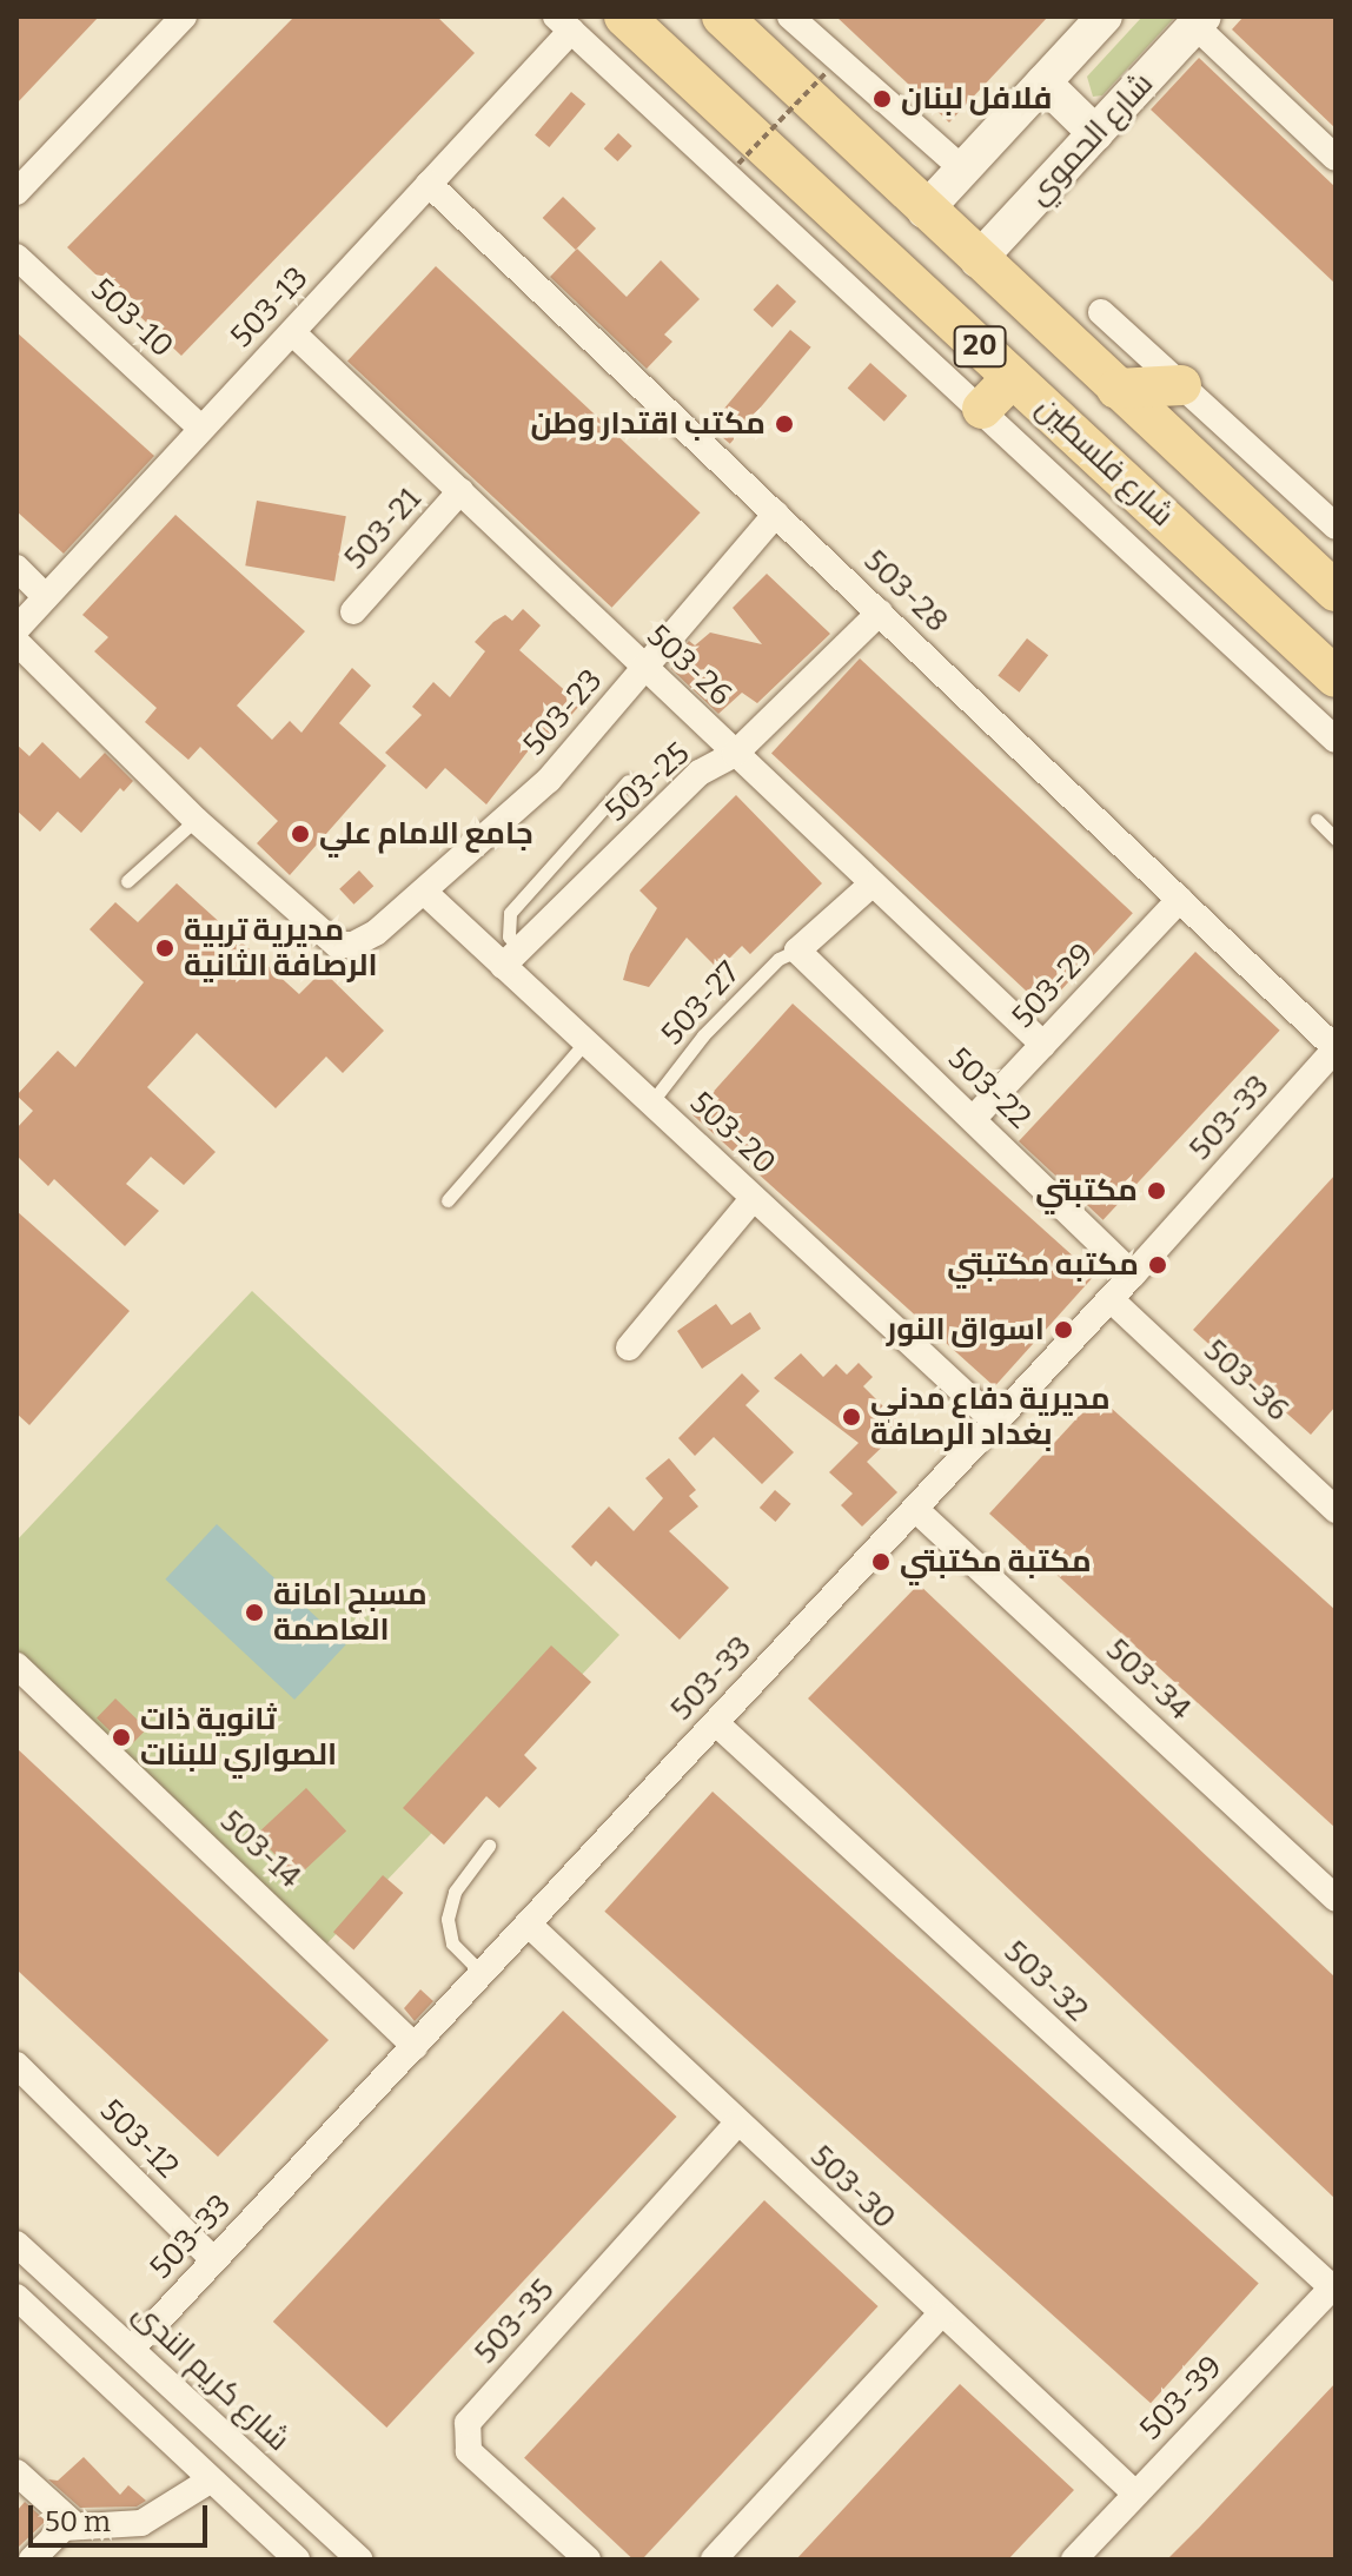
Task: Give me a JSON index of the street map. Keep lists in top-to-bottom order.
{
  "streets": {
    "main road": ["20", "شارع فلسطين"],
    "street": [
      "شارع الحموي",
      "503-13",
      "503-10",
      "503-21",
      "503-28",
      "503-26",
      "503-23",
      "503-25",
      "503-29",
      "503-22",
      "503-33",
      "503-20",
      "503-36",
      "503-34",
      "503-14",
      "503-32",
      "503-12",
      "503-30",
      "503-35",
      "شارع كريم الندى",
      "503-39"
    ],
    "lane": ["503-27"]
  },
  "crossings": [
    ["شارع الحموي", "شارع فلسطين"],
    ["503-13", "503-10"],
    ["503-13", "503-28"],
    ["503-13", "503-26"],
    ["503-21", "503-26"],
    ["503-28", "503-23"],
    ["503-28", "503-25"],
    ["503-28", "503-29"],
    ["503-28", "503-33"],
    ["503-26", "503-23"],
    ["503-26", "503-25"],
    ["503-26", "503-29"],
    ["503-23", "503-20"],
    ["503-25", "503-20"],
    ["503-29", "503-22"],
    ["503-27", "503-22"],
    ["503-27", "503-20"],
    ["503-22", "503-33"],
    ["503-33", "503-20"],
    ["503-33", "503-36"],
    ["503-33", "503-34"],
    ["503-33", "503-14"],
    ["503-33", "503-32"],
    ["503-33", "503-12"],
    ["503-33", "503-30"],
    ["503-33", "شارع كريم الندى"],
    ["503-32", "503-39"],
    ["503-30", "503-35"],
    ["503-30", "503-39"]
  ],
  "places": [
    "فلافل لبنان",
    "مكتب اقتدار وطن",
    "جامع الامام علي",
    "مديرية تربية الرصافة الثانية",
    "مكتبتي",
    "مكتبه مكتبتي",
    "اسواق النور",
    "مديرية دفاع مدني بغداد الرصافة",
    "مكتبة مكتبتي",
    "مسبح امانة العاصمة",
    "ثانوية ذات الصواري للبنات"
  ],
  "scale_bar": "50 m"
}
